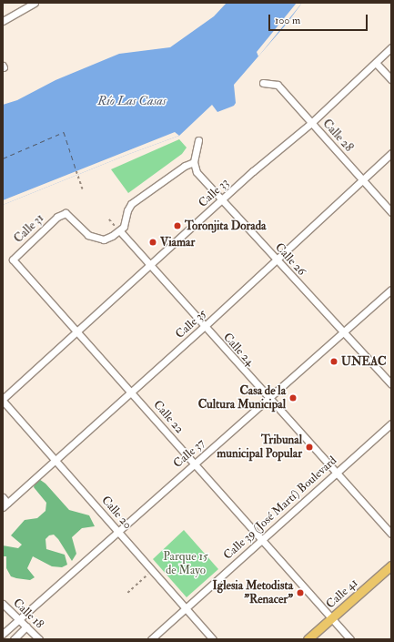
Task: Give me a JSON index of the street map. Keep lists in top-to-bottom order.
{
  "streets": {
    "main road": ["Calle 41"],
    "street": [
      "Calle 28",
      "Calle 33",
      "Calle 31",
      "Calle 26",
      "Calle 35",
      "Calle 24",
      "Calle 22",
      "Calle 37",
      "Calle 39 (José Martí) Boulevard",
      "Calle 20",
      "Calle 18"
    ]
  },
  "crossings": [
    ["Calle 28", "Calle 33"],
    ["Calle 28", "Calle 35"],
    ["Calle 33", "Calle 26"],
    ["Calle 33", "Calle 24"],
    ["Calle 33", "Calle 22"],
    ["Calle 33", "Calle 20"],
    ["Calle 31", "Calle 24"],
    ["Calle 31", "Calle 22"],
    ["Calle 26", "Calle 35"],
    ["Calle 26", "Calle 37"],
    ["Calle 35", "Calle 24"],
    ["Calle 35", "Calle 22"],
    ["Calle 35", "Calle 20"],
    ["Calle 24", "Calle 37"],
    ["Calle 24", "Calle 39 (José Martí) Boulevard"],
    ["Calle 22", "Calle 37"],
    ["Calle 22", "Calle 39 (José Martí) Boulevard"],
    ["Calle 22", "Calle 41"],
    ["Calle 37", "Calle 20"],
    ["Calle 37", "Calle 18"],
    ["Calle 39 (José Martí) Boulevard", "Calle 20"]
  ],
  "water": ["Río Las Casas"],
  "parks": ["Parque 15 de Mayo"],
  "places": [
    "Toronjita Dorada",
    "Viamar",
    "UNEAC",
    "Casa de la Cultura Municipal",
    "Tribunal municipal Popular",
    "Iglesia Metodista \"Renacer\""
  ],
  "scale_bar": "100 m"
}
